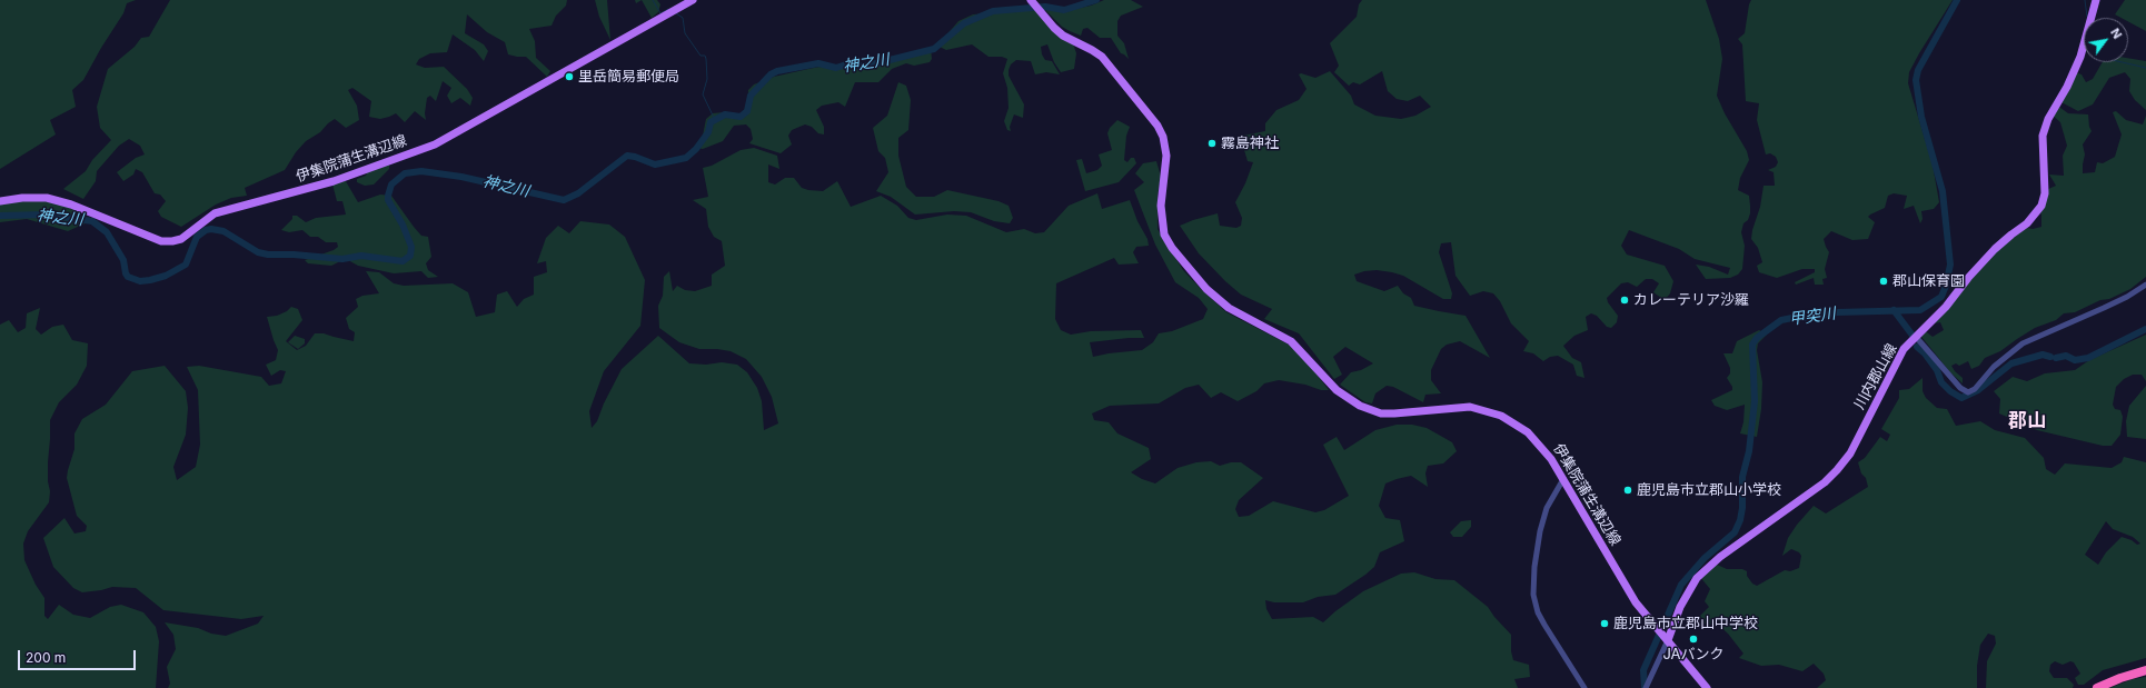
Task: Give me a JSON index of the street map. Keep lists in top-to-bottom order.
{
  "streets": {
    "main road": ["伊集院蒲生溝辺線", "川内郡山線"]
  },
  "crossings": [
    ["伊集院蒲生溝辺線", "川内郡山線"]
  ],
  "districts": ["郡山"],
  "water": ["神之川", "甲突川"],
  "places": [
    "里岳簡易郵便局",
    "霧島神社",
    "郡山保育園",
    "カレーテリア沙羅",
    "鹿児島市立郡山小学校",
    "鹿児島市立郡山中学校",
    "JAバンク"
  ],
  "scale_bar": "200 m",
  "north": "top right"
}
